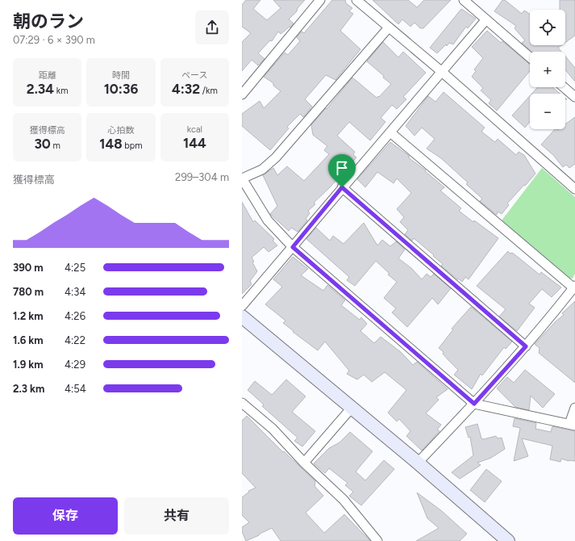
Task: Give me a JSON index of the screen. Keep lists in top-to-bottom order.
{
  "page": {
    "heading": ["朝のラン", "07:29 · 6 × 390 m"],
    "map_buttons": ["+", "−"],
    "stats": [
      ["距離", "2.34 km"],
      ["時間", "10:36"],
      ["ペース", "4:32 /km"],
      ["獲得標高", "30 m"],
      ["心拍数", "148 bpm"],
      ["kcal", "144"]
    ],
    "chart": ["獲得標高", "299–304 m"],
    "list": [
      {
        "name": "390 m",
        "note": "4:25"
      },
      {
        "name": "780 m",
        "note": "4:34"
      },
      {
        "name": "1.2 km",
        "note": "4:26"
      },
      {
        "name": "1.6 km",
        "note": "4:22"
      },
      {
        "name": "1.9 km",
        "note": "4:29"
      },
      {
        "name": "2.3 km",
        "note": "4:54"
      }
    ],
    "buttons": ["保存", "共有"]
  }
}
